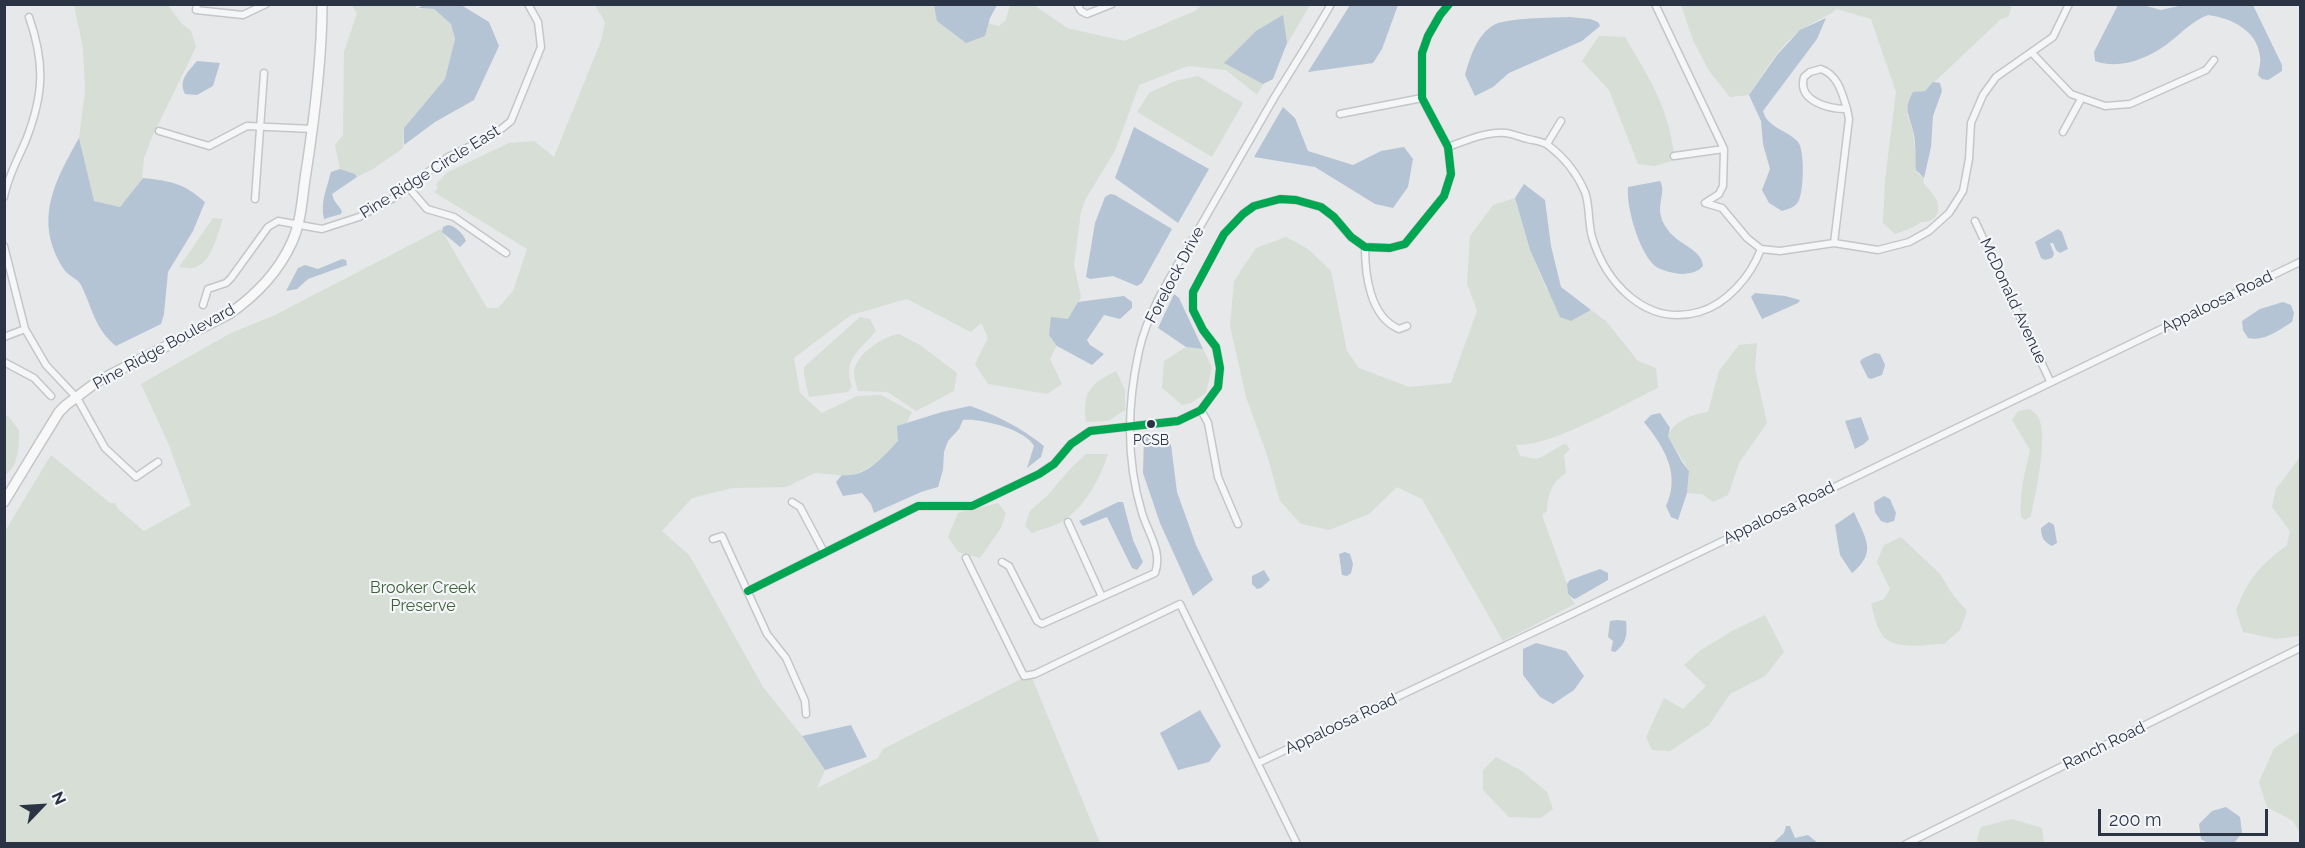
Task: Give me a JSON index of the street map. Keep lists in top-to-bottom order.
{
  "streets": {
    "street": [
      "Pine Ridge Circle East",
      "Forelock Drive",
      "McDonald Avenue",
      "Appaloosa Road",
      "Pine Ridge Boulevard",
      "Ranch Road"
    ]
  },
  "crossings": [
    ["Pine Ridge Circle East", "Pine Ridge Boulevard"],
    ["McDonald Avenue", "Appaloosa Road"]
  ],
  "parks": ["Brooker Creek Preserve"],
  "places": ["PCSB"],
  "scale_bar": "200 m",
  "north": "top right"
}
